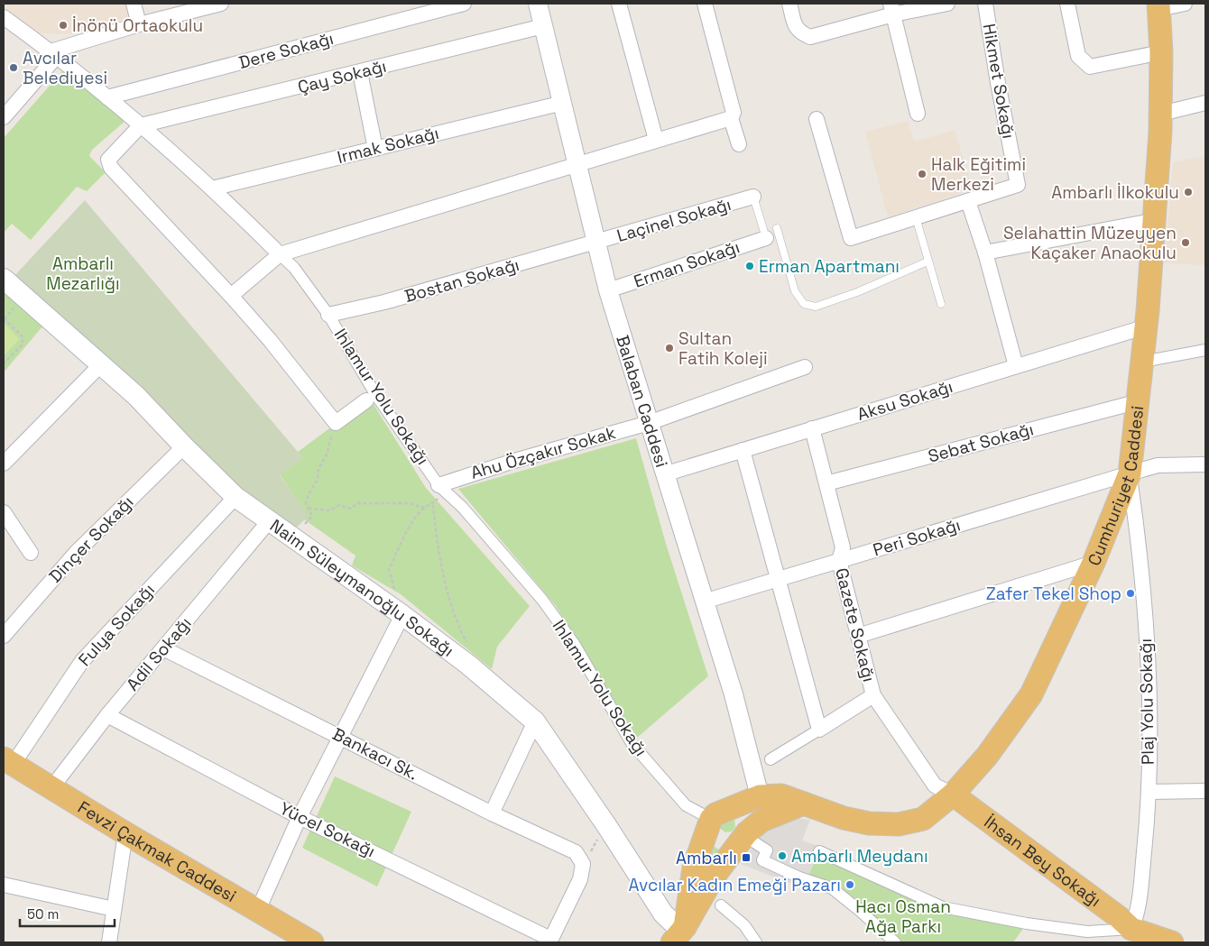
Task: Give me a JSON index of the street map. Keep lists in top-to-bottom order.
{
  "streets": {
    "main road": [
      "Cumhuriyet Caddesi",
      "Naim Süleymanoğlu Sokağı",
      "Fevzi Çakmak Caddesi",
      "İhsan Bey Sokağı"
    ],
    "street": [
      "Dere Sokağı",
      "Çay Sokağı",
      "Hikmet Sokağı",
      "Irmak Sokağı",
      "Laçinel Sokağı",
      "Erman Sokağı",
      "Bostan Sokağı",
      "Ihlamur Yolu Sokağı",
      "Aksu Sokağı",
      "Balaban Caddesi",
      "Sebat Sokağı",
      "Ahu Özçakır Sokak",
      "Peri Sokağı",
      "Dinçer Sokağı",
      "Fulya Sokağı",
      "Gazete Sokağı",
      "Adil Sokağı",
      "Plaj Yolu Sokağı",
      "Bankacı Sk.",
      "Yücel Sokağı"
    ]
  },
  "crossings": [
    ["Dere Sokağı", "Ihlamur Yolu Sokağı"],
    ["Çay Sokağı", "Ihlamur Yolu Sokağı"],
    ["Çay Sokağı", "Balaban Caddesi"],
    ["Irmak Sokağı", "Ihlamur Yolu Sokağı"],
    ["Irmak Sokağı", "Balaban Caddesi"],
    ["Laçinel Sokağı", "Bostan Sokağı"],
    ["Laçinel Sokağı", "Balaban Caddesi"],
    ["Erman Sokağı", "Balaban Caddesi"],
    ["Bostan Sokağı", "Ihlamur Yolu Sokağı"],
    ["Bostan Sokağı", "Balaban Caddesi"],
    ["Ihlamur Yolu Sokağı", "Ahu Özçakır Sokak"],
    ["Aksu Sokağı", "Balaban Caddesi"],
    ["Aksu Sokağı", "Cumhuriyet Caddesi"],
    ["Aksu Sokağı", "Gazete Sokağı"],
    ["Balaban Caddesi", "Ahu Özçakır Sokak"],
    ["Balaban Caddesi", "Peri Sokağı"],
    ["Sebat Sokağı", "Cumhuriyet Caddesi"],
    ["Sebat Sokağı", "Gazete Sokağı"],
    ["Cumhuriyet Caddesi", "Peri Sokağı"],
    ["Cumhuriyet Caddesi", "Gazete Sokağı"],
    ["Cumhuriyet Caddesi", "Plaj Yolu Sokağı"],
    ["Cumhuriyet Caddesi", "İhsan Bey Sokağı"],
    ["Peri Sokağı", "Gazete Sokağı"],
    ["Peri Sokağı", "Plaj Yolu Sokağı"],
    ["Dinçer Sokağı", "Naim Süleymanoğlu Sokağı"],
    ["Naim Süleymanoğlu Sokağı", "Fulya Sokağı"],
    ["Naim Süleymanoğlu Sokağı", "Adil Sokağı"],
    ["Fulya Sokağı", "Fevzi Çakmak Caddesi"],
    ["Gazete Sokağı", "İhsan Bey Sokağı"],
    ["Adil Sokağı", "Bankacı Sk."],
    ["Adil Sokağı", "Yücel Sokağı"],
    ["Adil Sokağı", "Fevzi Çakmak Caddesi"],
    ["Plaj Yolu Sokağı", "İhsan Bey Sokağı"]
  ],
  "parks": ["Ambarlı Mezarlığı", "Hacı Osman Ağa Parkı"],
  "places": {
    "other": [
      "İnönü Ortaokulu",
      "Avcılar Belediyesi",
      "Halk Eğitimi Merkezi",
      "Ambarlı İlkokulu",
      "Selahattin Müzeyyen Kaçaker Anaokulu",
      "Erman Apartmanı",
      "Sultan Fatih Koleji",
      "Zafer Tekel Shop",
      "Ambarlı Meydanı",
      "Avcılar Kadın Emeği Pazarı"
    ],
    "transit": ["Ambarlı"]
  },
  "scale_bar": "50 m"
}
